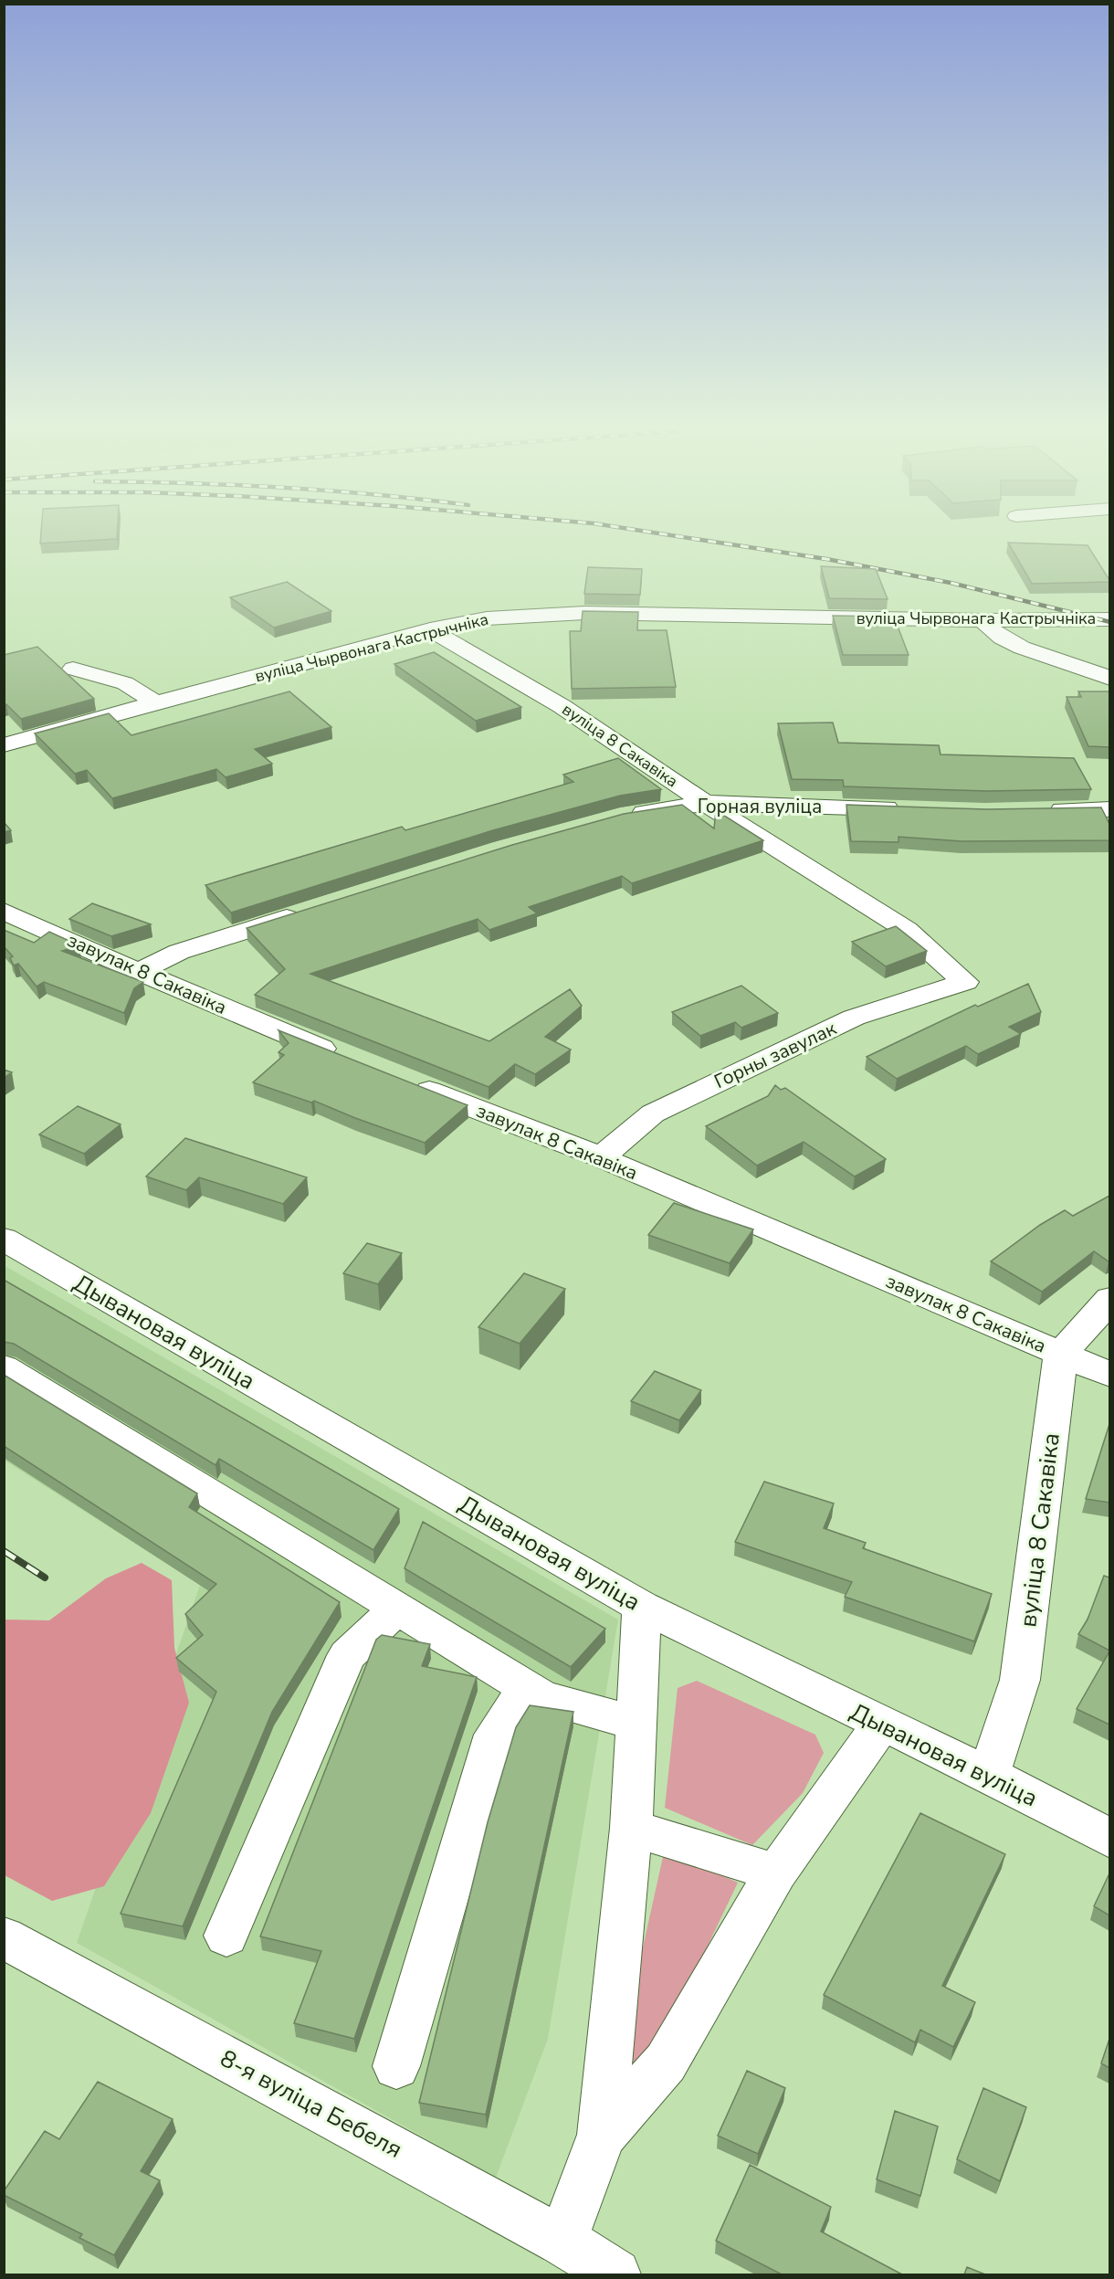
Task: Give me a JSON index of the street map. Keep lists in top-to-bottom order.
{
  "streets": {
    "street": [
      "вуліца Чырвонага Кастрычніка",
      "вуліца 8 Сакавіка",
      "Горная вуліца",
      "завулак 8 Сакавіка",
      "Горны завулак",
      "Дывановая вуліца",
      "8-я вуліца Бебеля"
    ]
  },
  "crossings": [
    ["вуліца Чырвонага Кастрычніка", "вуліца 8 Сакавіка"],
    ["вуліца 8 Сакавіка", "Горная вуліца"],
    ["вуліца 8 Сакавіка", "завулак 8 Сакавіка"],
    ["вуліца 8 Сакавіка", "Горны завулак"],
    ["вуліца 8 Сакавіка", "Дывановая вуліца"],
    ["завулак 8 Сакавіка", "Горны завулак"]
  ]
}
